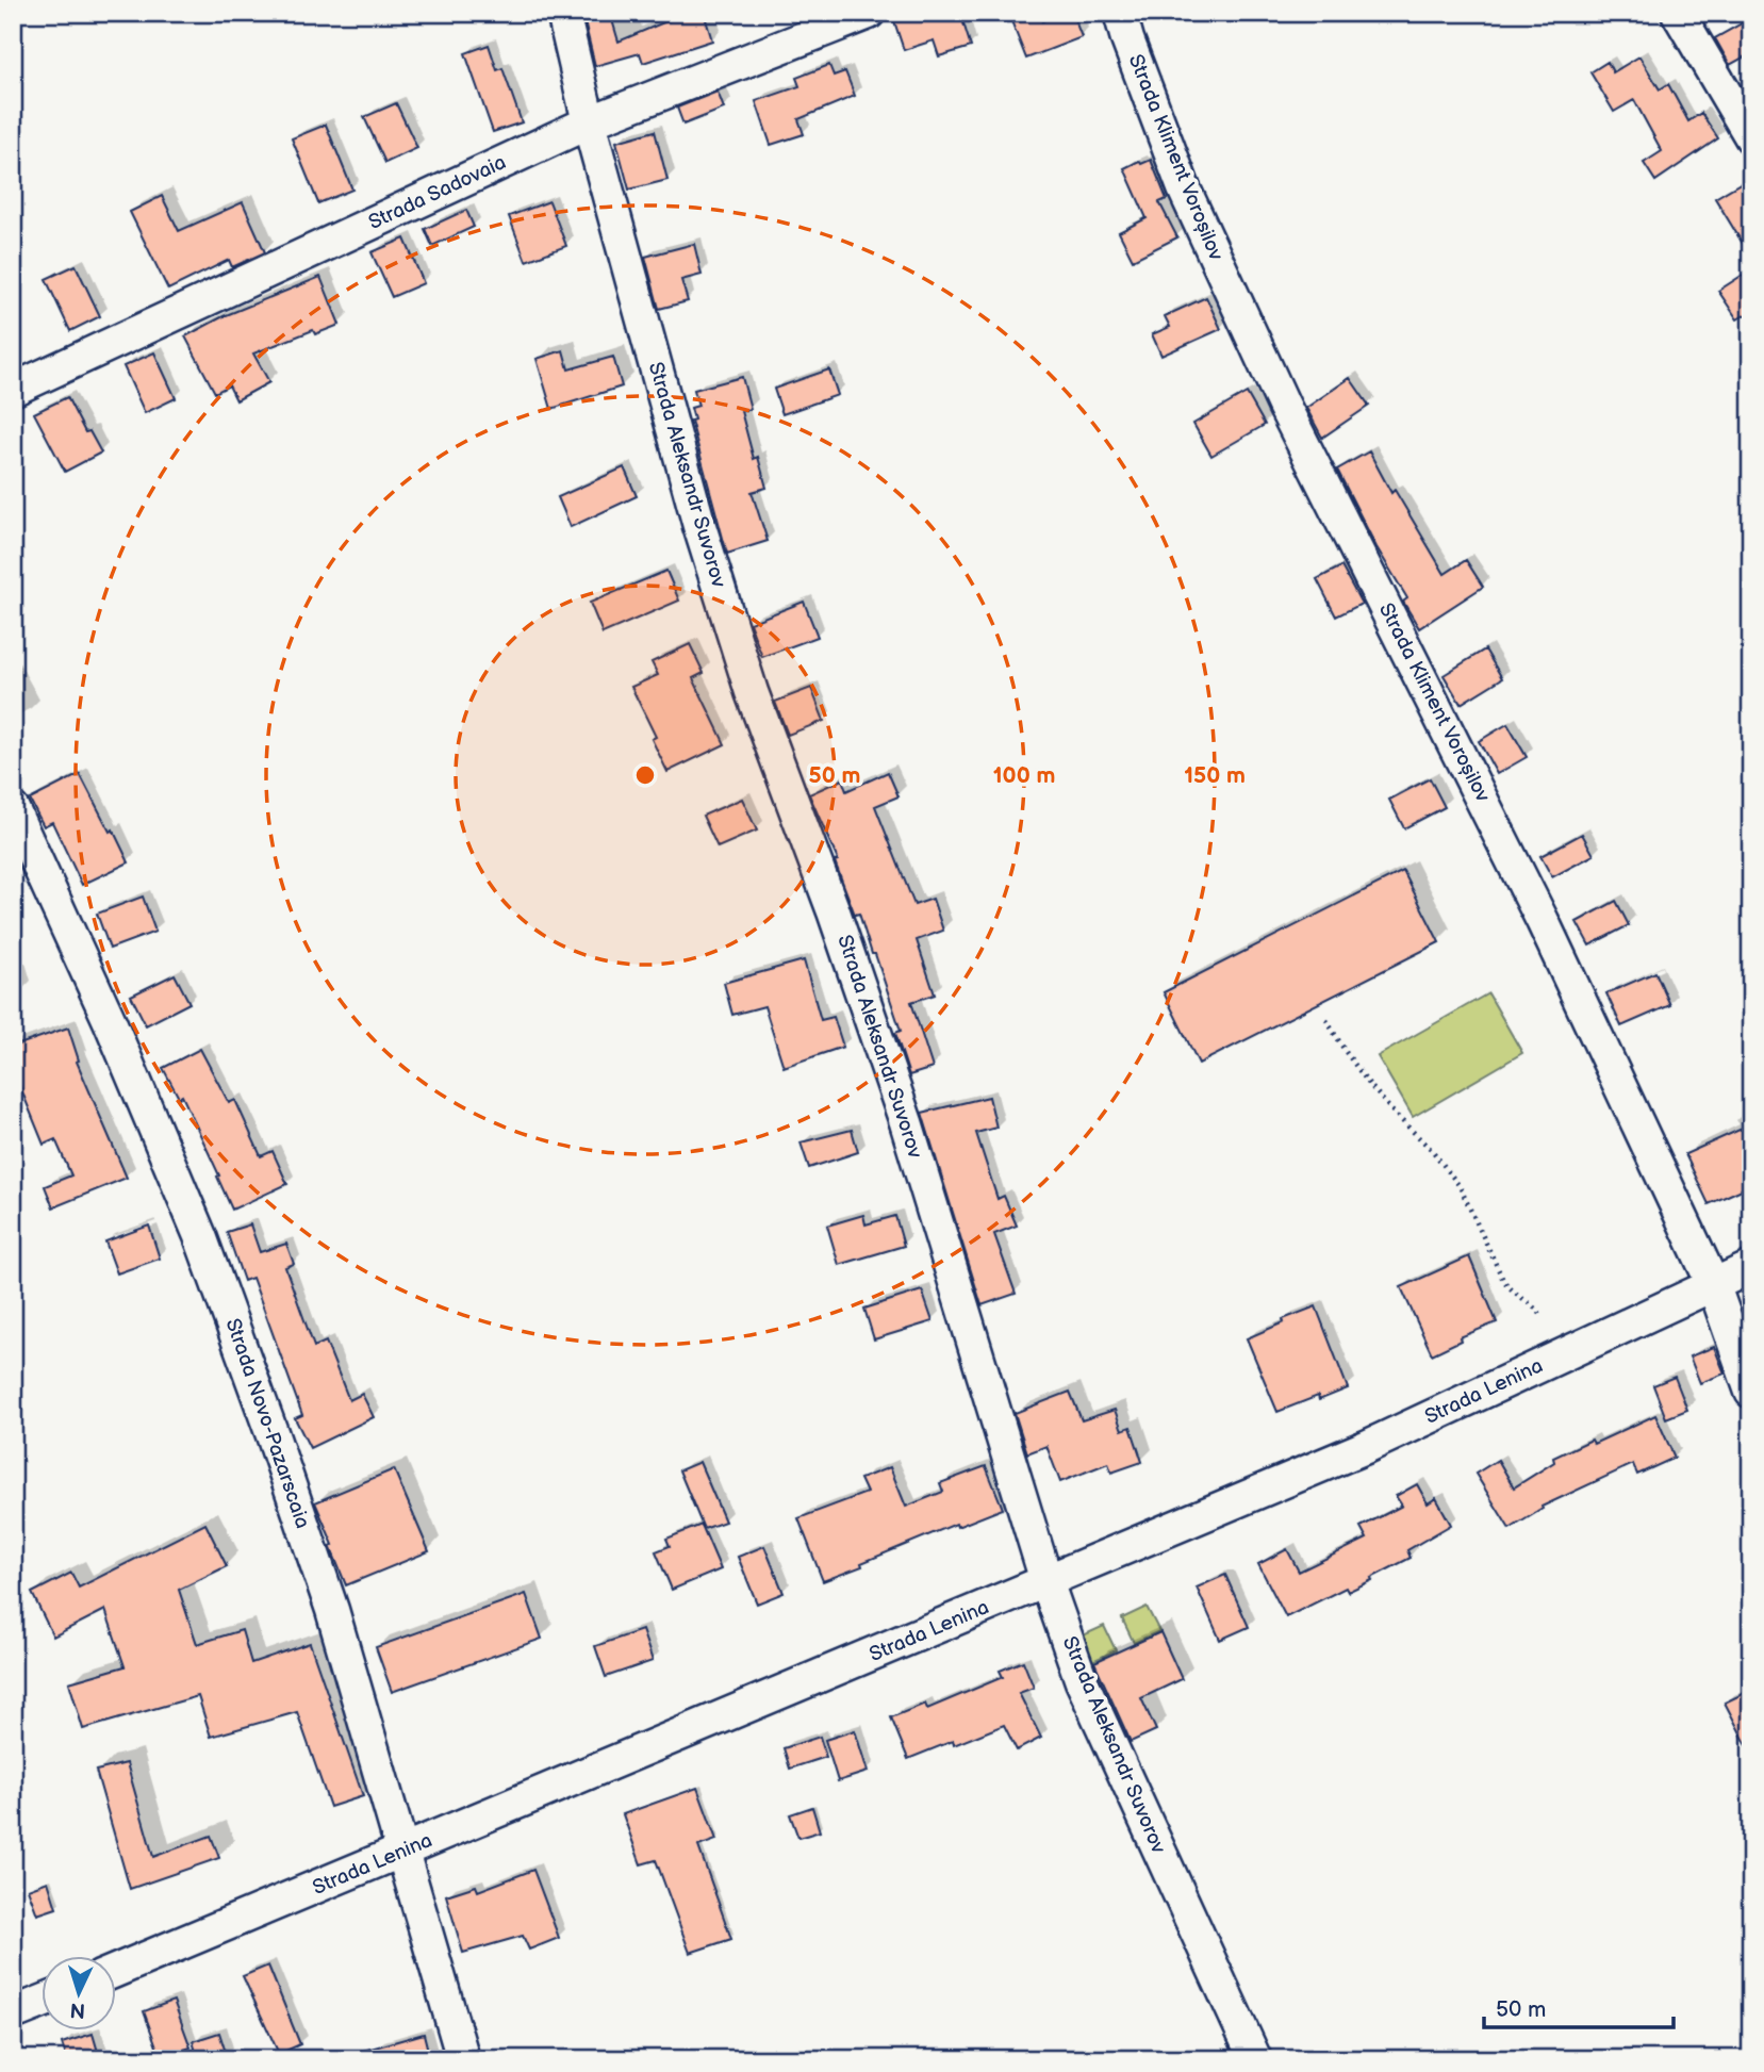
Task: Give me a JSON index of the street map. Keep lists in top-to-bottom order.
{
  "streets": {
    "street": [
      "Strada Kliment Voroșilov",
      "Strada Sadovaia",
      "Strada Aleksandr Suvorov",
      "Strada Lenina",
      "Strada Novo-Pazarscaia"
    ]
  },
  "crossings": [
    ["Strada Kliment Voroșilov", "Strada Lenina"],
    ["Strada Sadovaia", "Strada Aleksandr Suvorov"],
    ["Strada Aleksandr Suvorov", "Strada Lenina"],
    ["Strada Lenina", "Strada Novo-Pazarscaia"]
  ],
  "scale_bar": "50 m",
  "north": "bottom",
  "rings": ["50 m", "100 m", "150 m"]
}
